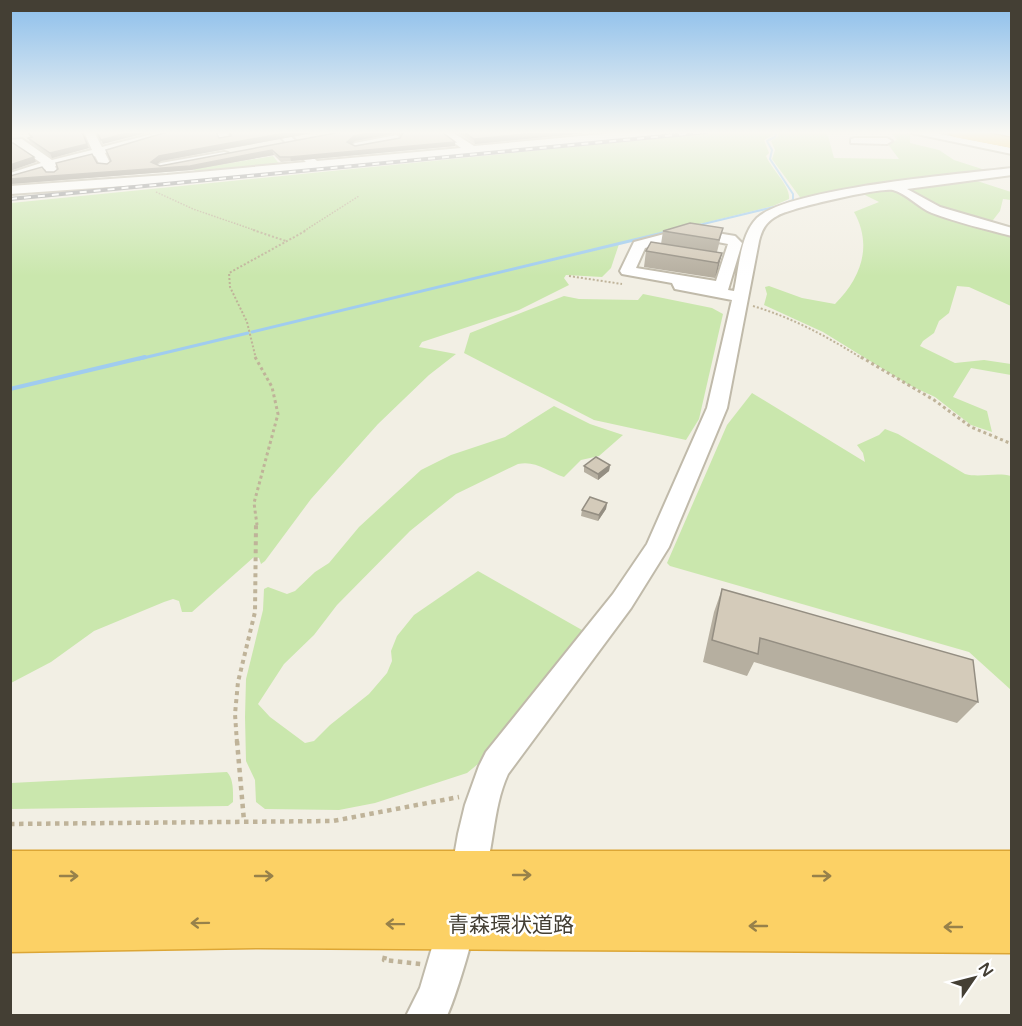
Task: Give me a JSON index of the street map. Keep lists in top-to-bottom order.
{
  "streets": {
    "highway": ["青森環状道路"]
  },
  "north": "top right"
}
